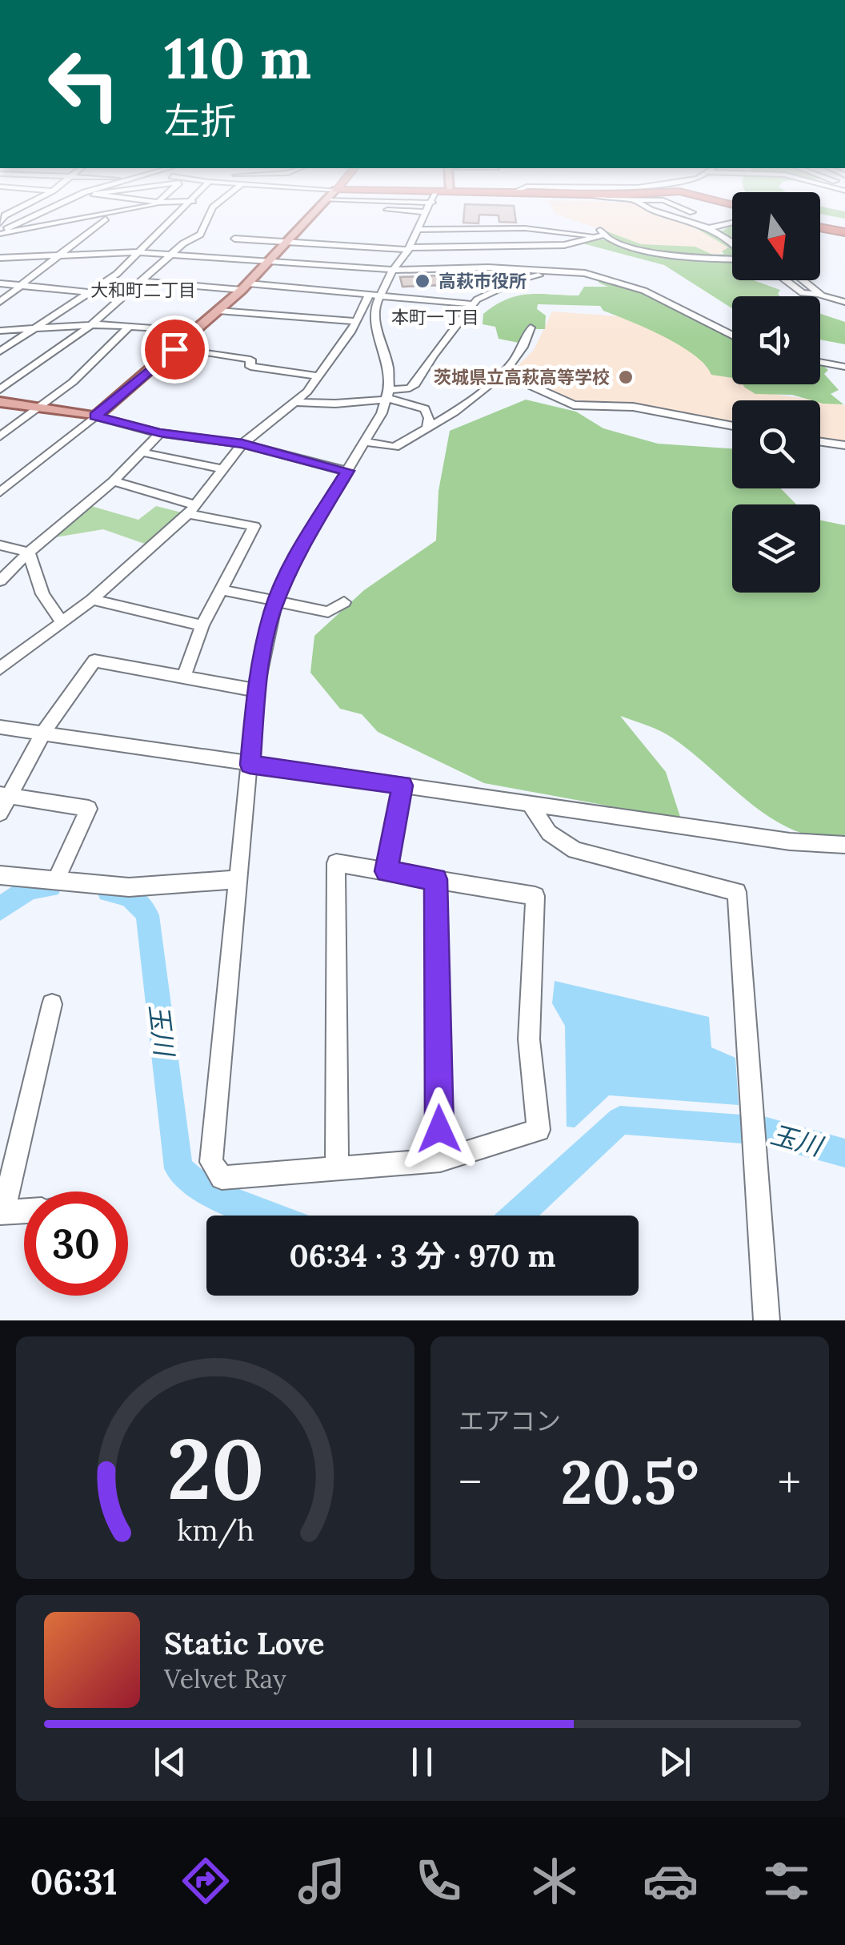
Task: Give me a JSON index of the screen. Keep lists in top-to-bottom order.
{
  "districts": ["大和町二丁目", "本町一丁目"],
  "water": ["玉川"],
  "places": ["高萩市役所", "茨城県立高萩高等学校"],
  "north": "bottom",
  "page": {
    "turn": ["110 m", "左折"],
    "limit": "30",
    "trip": "06:34 · 3 分 · 970 m",
    "tile": "エアコン",
    "heat": ["−", "20.5°", "+"],
    "song": ["Static Love", "Velvet Ray"],
    "tabs": "06:31",
    "gauge": ["20", "km/h"]
  }
}
